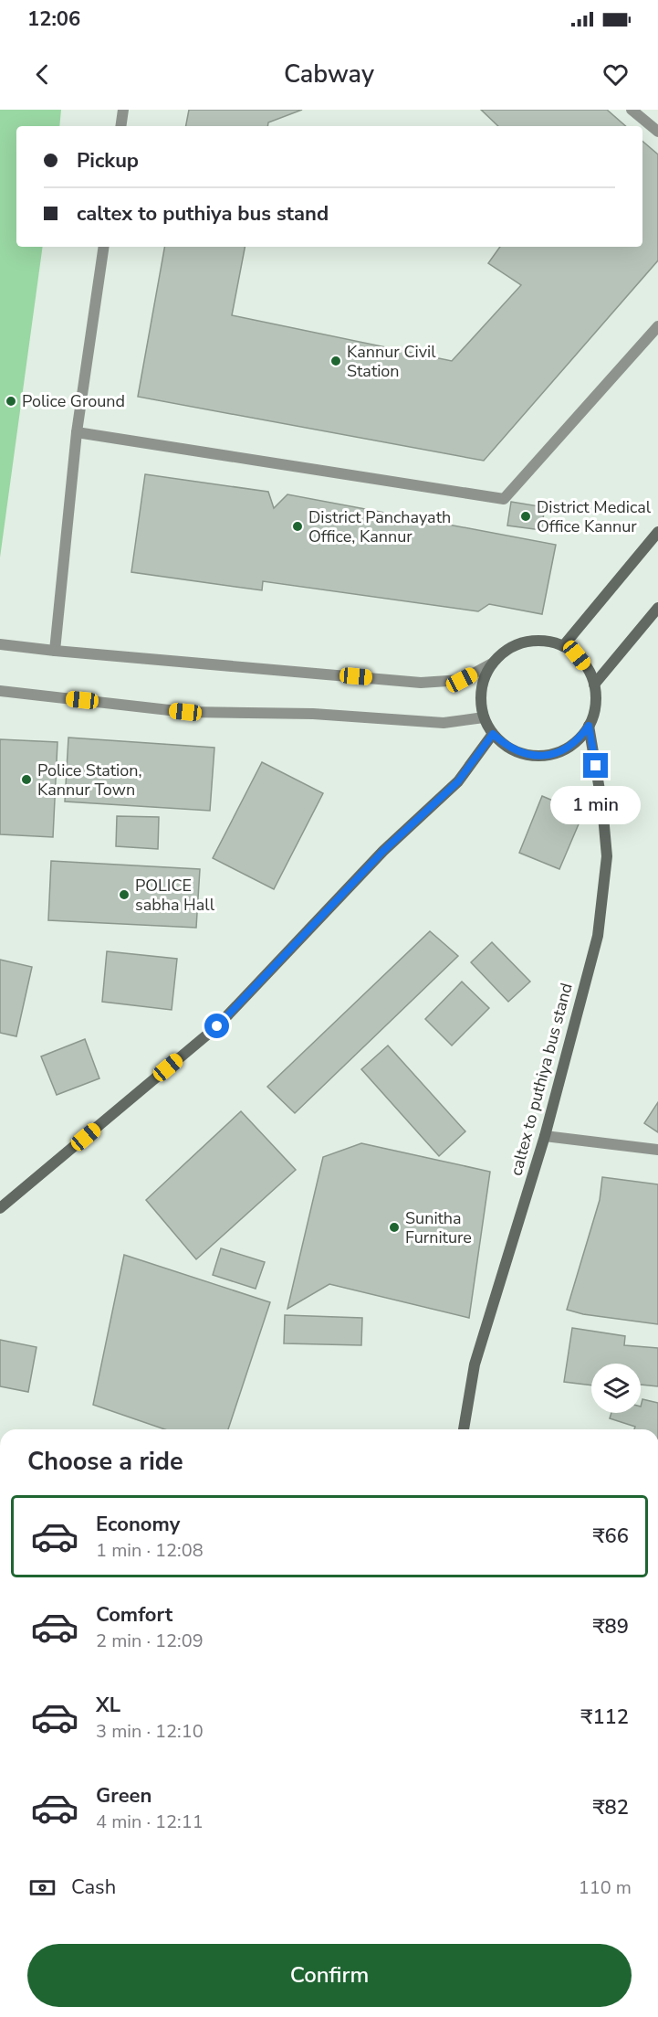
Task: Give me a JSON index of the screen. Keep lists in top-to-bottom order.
{
  "streets": {
    "main road": ["caltex to puthiya bus stand"]
  },
  "places": [
    "Kannur Civil Station",
    "Police Ground",
    "District Medical Office Kannur",
    "District Panchayath Office, Kannur",
    "Police Station, Kannur Town",
    "POLICE sabha Hall",
    "Sunitha Furniture"
  ],
  "page": {
    "status": "12:06",
    "header": "Cabway",
    "banner": ["Pickup", "caltex to puthiya bus stand"],
    "bubble": "1 min",
    "heading": "Choose a ride",
    "list": [
      {
        "name": "Economy",
        "note": "1 min · 12:08",
        "value": "₹66"
      },
      {
        "name": "Comfort",
        "note": "2 min · 12:09",
        "value": "₹89"
      },
      {
        "name": "XL",
        "note": "3 min · 12:10",
        "value": "₹112"
      },
      {
        "name": "Green",
        "note": "4 min · 12:11",
        "value": "₹82"
      }
    ],
    "pay": ["Cash", "110 m"],
    "buttons": "Confirm"
  }
}
